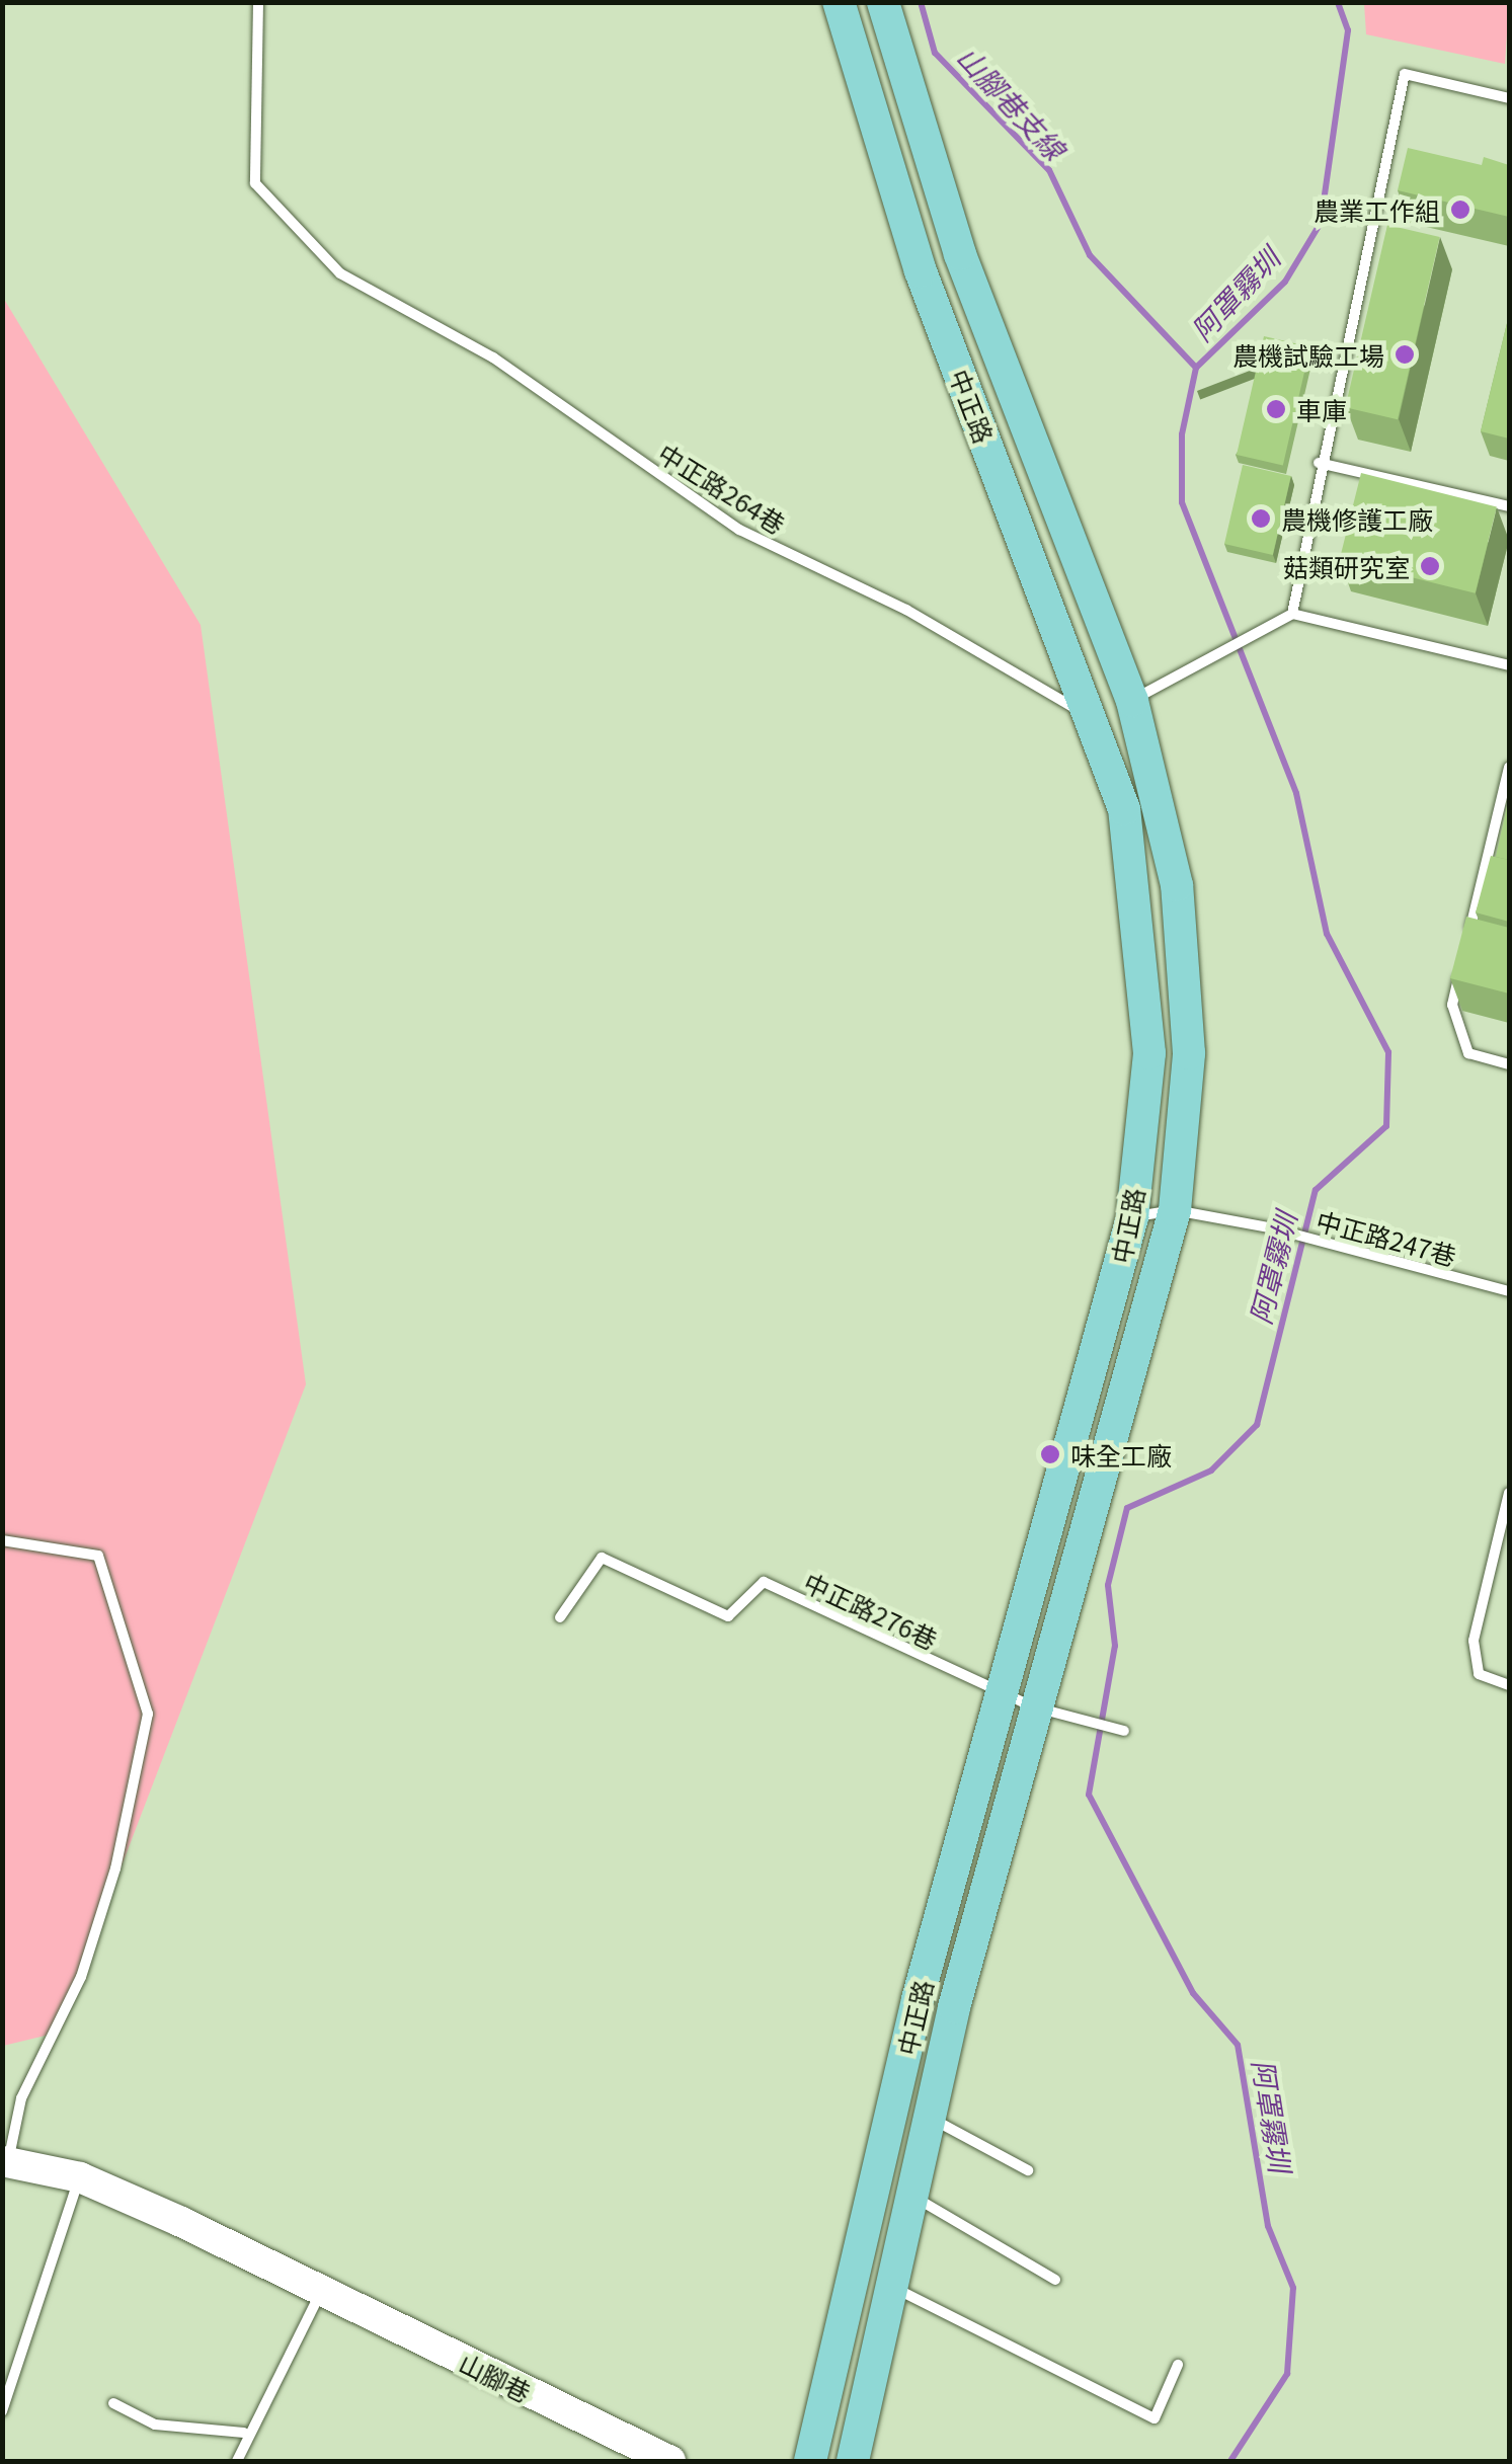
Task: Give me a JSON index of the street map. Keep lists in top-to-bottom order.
{
  "streets": {
    "main road": ["中正路"],
    "street": ["山腳巷"],
    "lane": ["中正路264巷", "中正路247巷", "中正路276巷"]
  },
  "crossings": [
    ["中正路", "中正路264巷"],
    ["中正路", "中正路247巷"],
    ["中正路", "中正路276巷"]
  ],
  "water": ["山腳巷支線", "阿罩霧圳"],
  "places": [
    "農業工作組",
    "農機試驗工場",
    "車庫",
    "農機修護工廠",
    "菇類研究室",
    "味全工廠"
  ]
}
